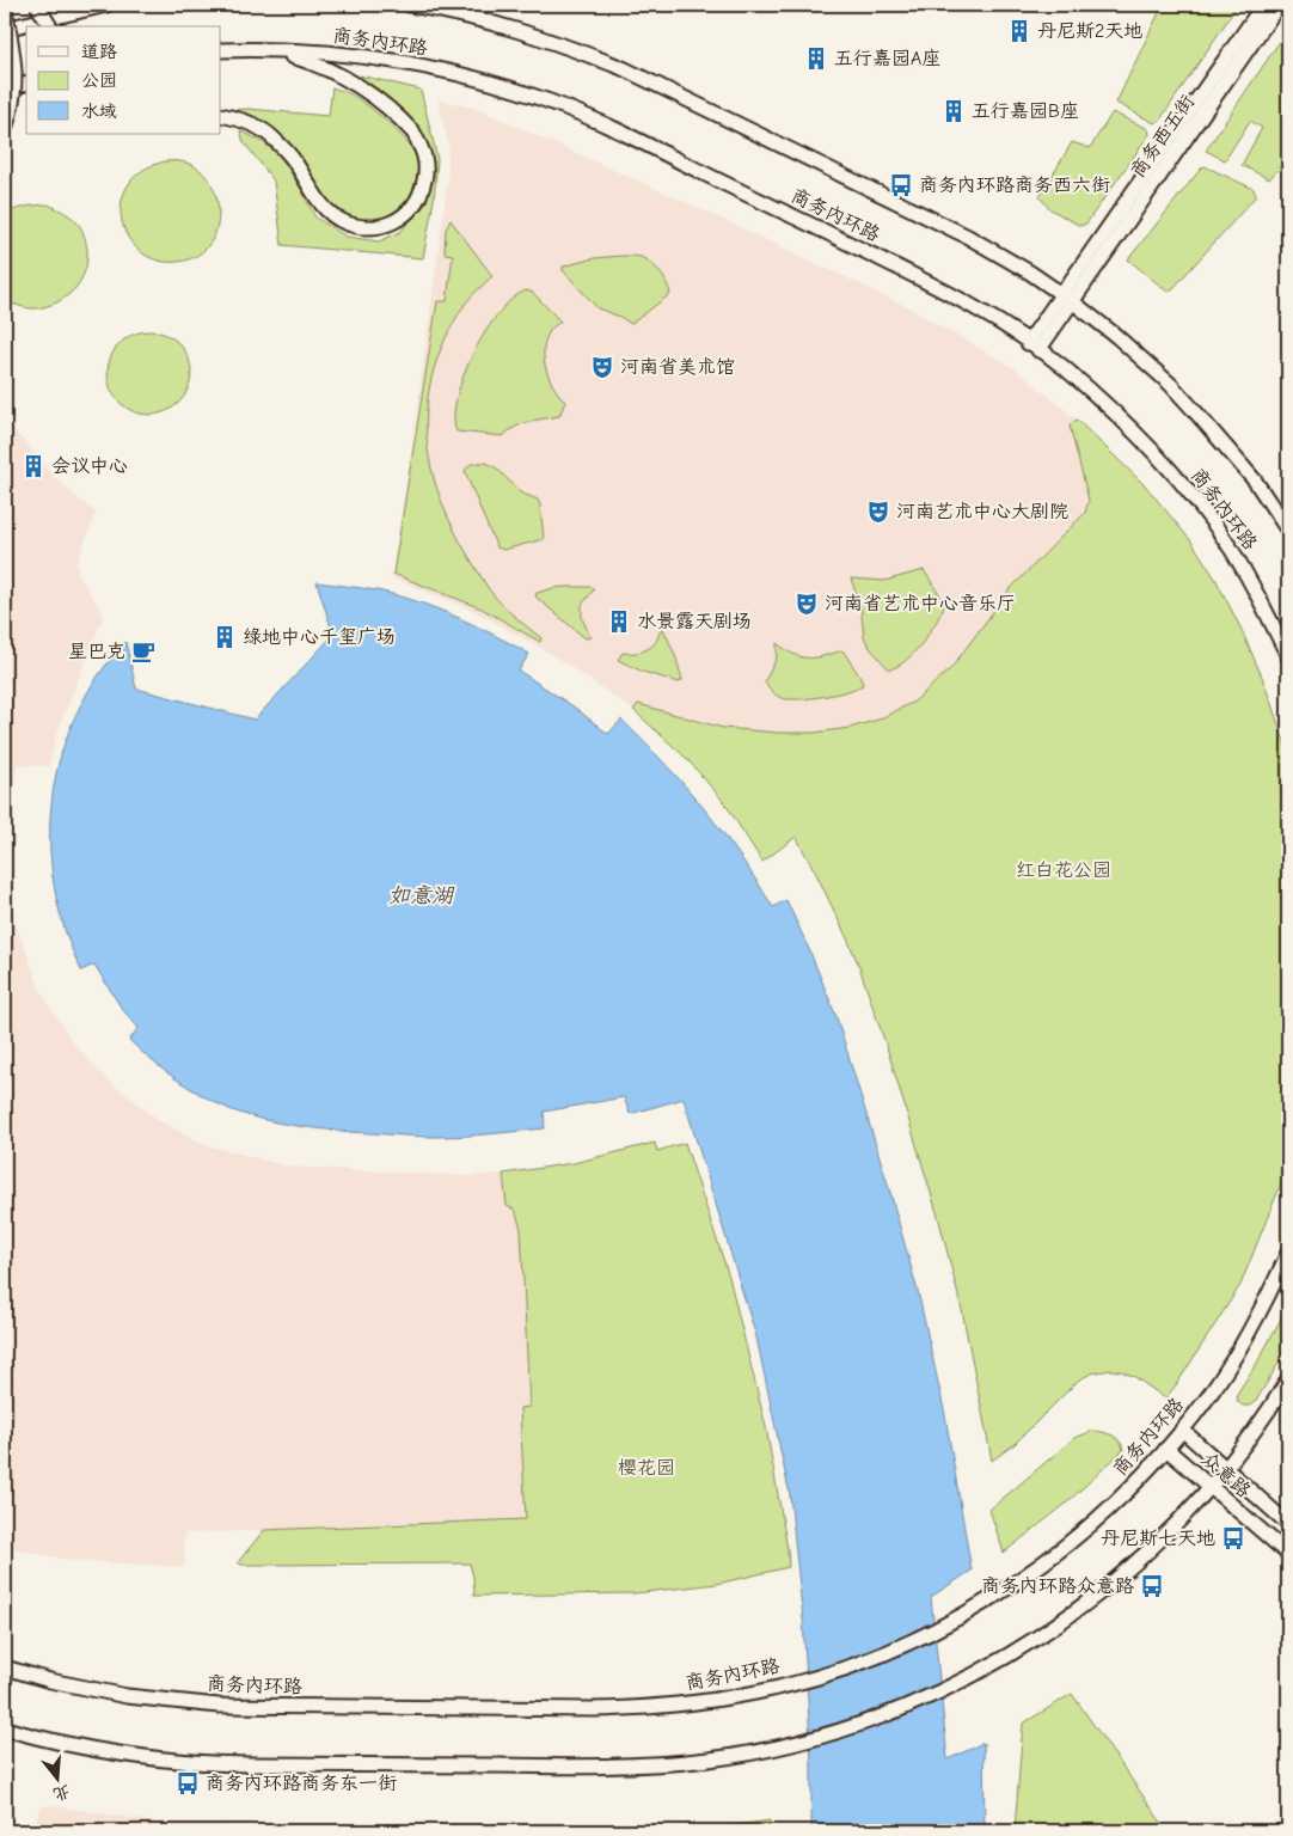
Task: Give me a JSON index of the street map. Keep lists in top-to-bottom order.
{
  "streets": {
    "street": ["商务内环路", "商务西五街", "众意路"]
  },
  "crossings": [
    ["商务内环路", "商务西五街"],
    ["商务内环路", "众意路"]
  ],
  "water": ["如意湖"],
  "parks": ["红白花公园", "樱花园"],
  "places": {
    "building": [
      "丹尼斯2天地",
      "五行嘉园A座",
      "五行嘉园B座",
      "会议中心",
      "水景露天剧场",
      "绿地中心千玺广场"
    ],
    "bus stop": [
      "商务内环路商务西六街",
      "丹尼斯七天地",
      "商务内环路众意路",
      "商务内环路商务东一街"
    ],
    "theatre": ["河南省美术馆", "河南艺术中心大剧院", "河南省艺术中心音乐厅"],
    "cafe": ["星巴克"]
  },
  "legend": ["道路", "公园", "水域"],
  "north": "bottom"
}
